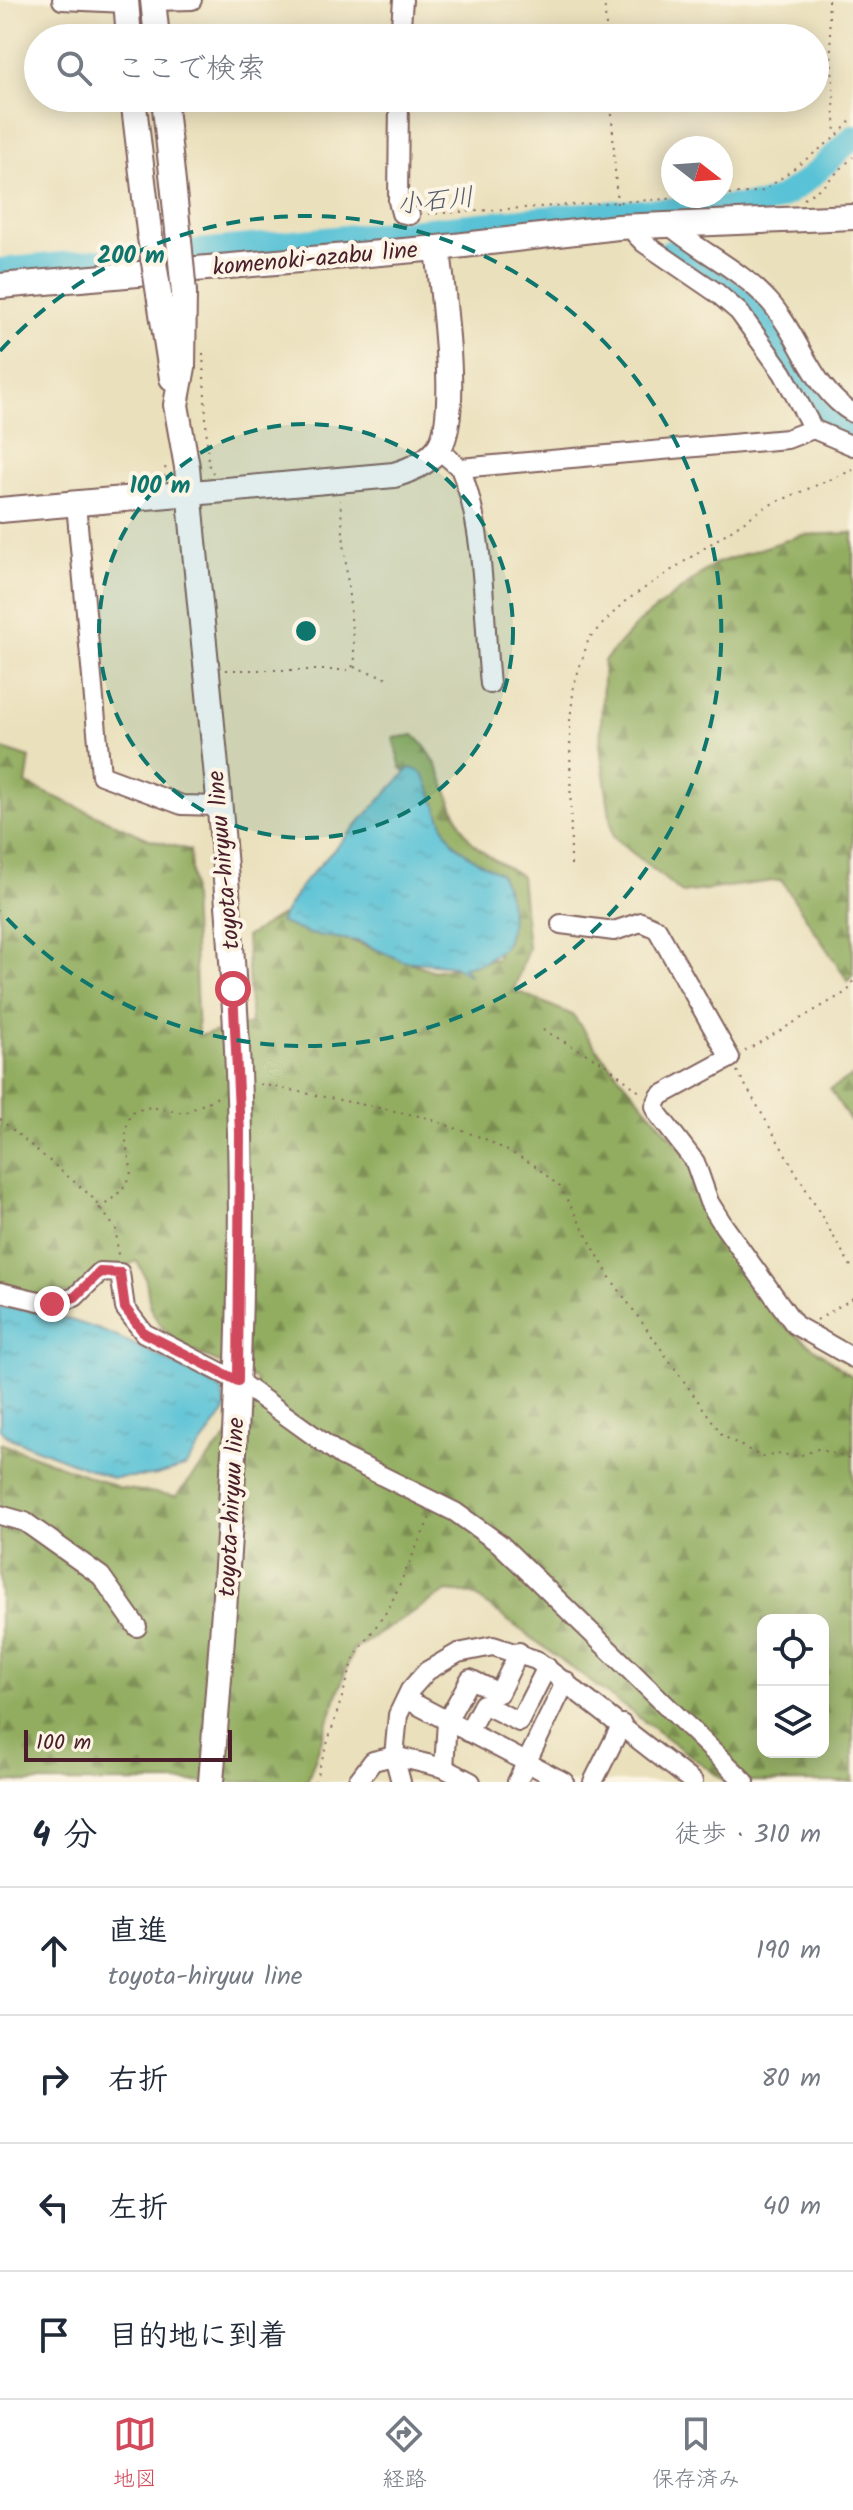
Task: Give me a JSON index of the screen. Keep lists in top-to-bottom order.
{
  "streets": {
    "main road": ["komenoki-azabu line", "toyota-hiryuu line"]
  },
  "water": ["小石川"],
  "scale_bar": "100 m",
  "north": "right",
  "page": {
    "search": "ここで検索",
    "scale": "100 m",
    "heading": ["4 分", "徒歩 · 310 m"],
    "list": [
      ["直進", "toyota-hiryuu line", "190 m"],
      ["右折", "80 m"],
      ["左折", "40 m"],
      "目的地に到着"
    ],
    "nav": ["地図", "経路", "保存済み"]
  },
  "rings": ["200 m", "100 m"]
}
